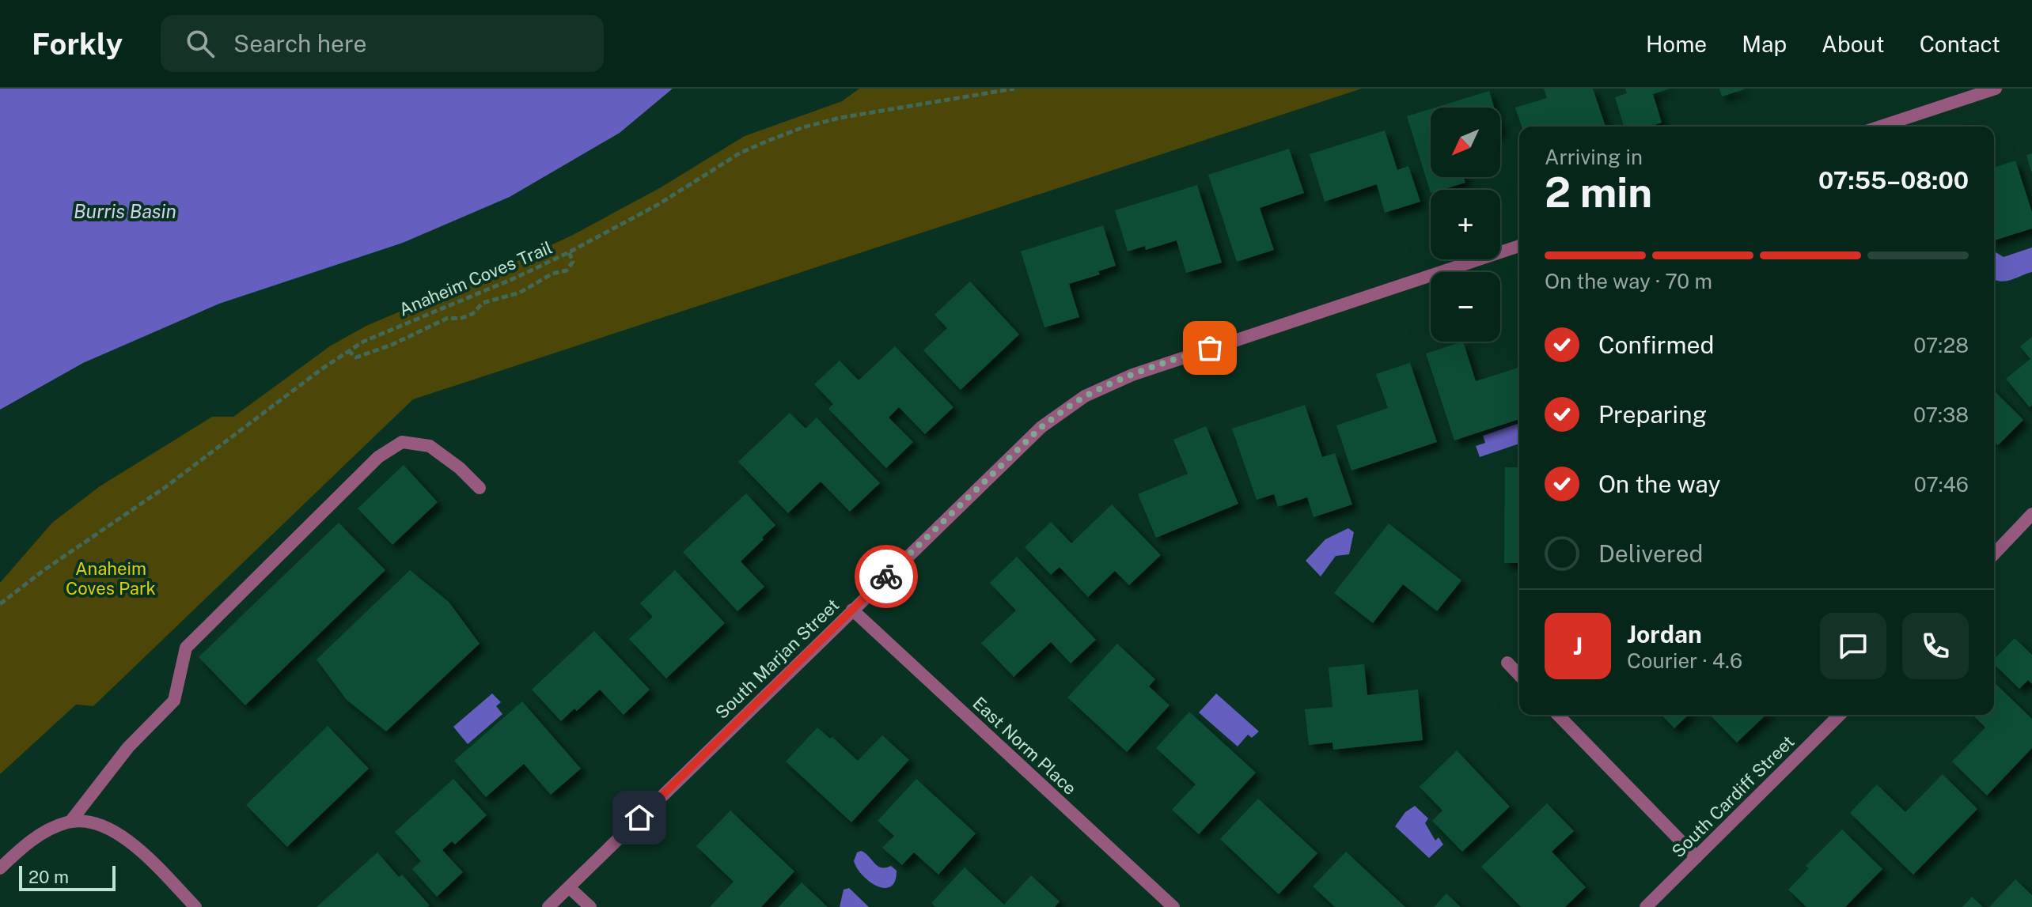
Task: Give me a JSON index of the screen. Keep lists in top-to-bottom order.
{
  "streets": {
    "street": ["South Marjan Street", "East Norm Place", "South Cardiff Street"],
    "path": ["Anaheim Coves Trail"]
  },
  "crossings": [
    ["South Marjan Street", "East Norm Place"]
  ],
  "water": ["Burris Basin"],
  "parks": ["Anaheim Coves Park"],
  "scale_bar": "20 m",
  "north": "bottom left",
  "page": {
    "header": "Forkly",
    "search": "Search here",
    "nav": [
      "Home",
      "Map",
      "About",
      "Contact"
    ],
    "map_buttons": ["+", "−"],
    "heading": ["2 min", "Arriving in", "07:55–08:00"],
    "panel": ["Jordan", "Courier · 4.6"],
    "bar": "On the way · 70 m",
    "list": [
      ["Confirmed", "07:28"],
      ["Preparing", "07:38"],
      ["On the way", "07:46"],
      "Delivered"
    ],
    "round": "J",
    "scale": "20 m"
  }
}
